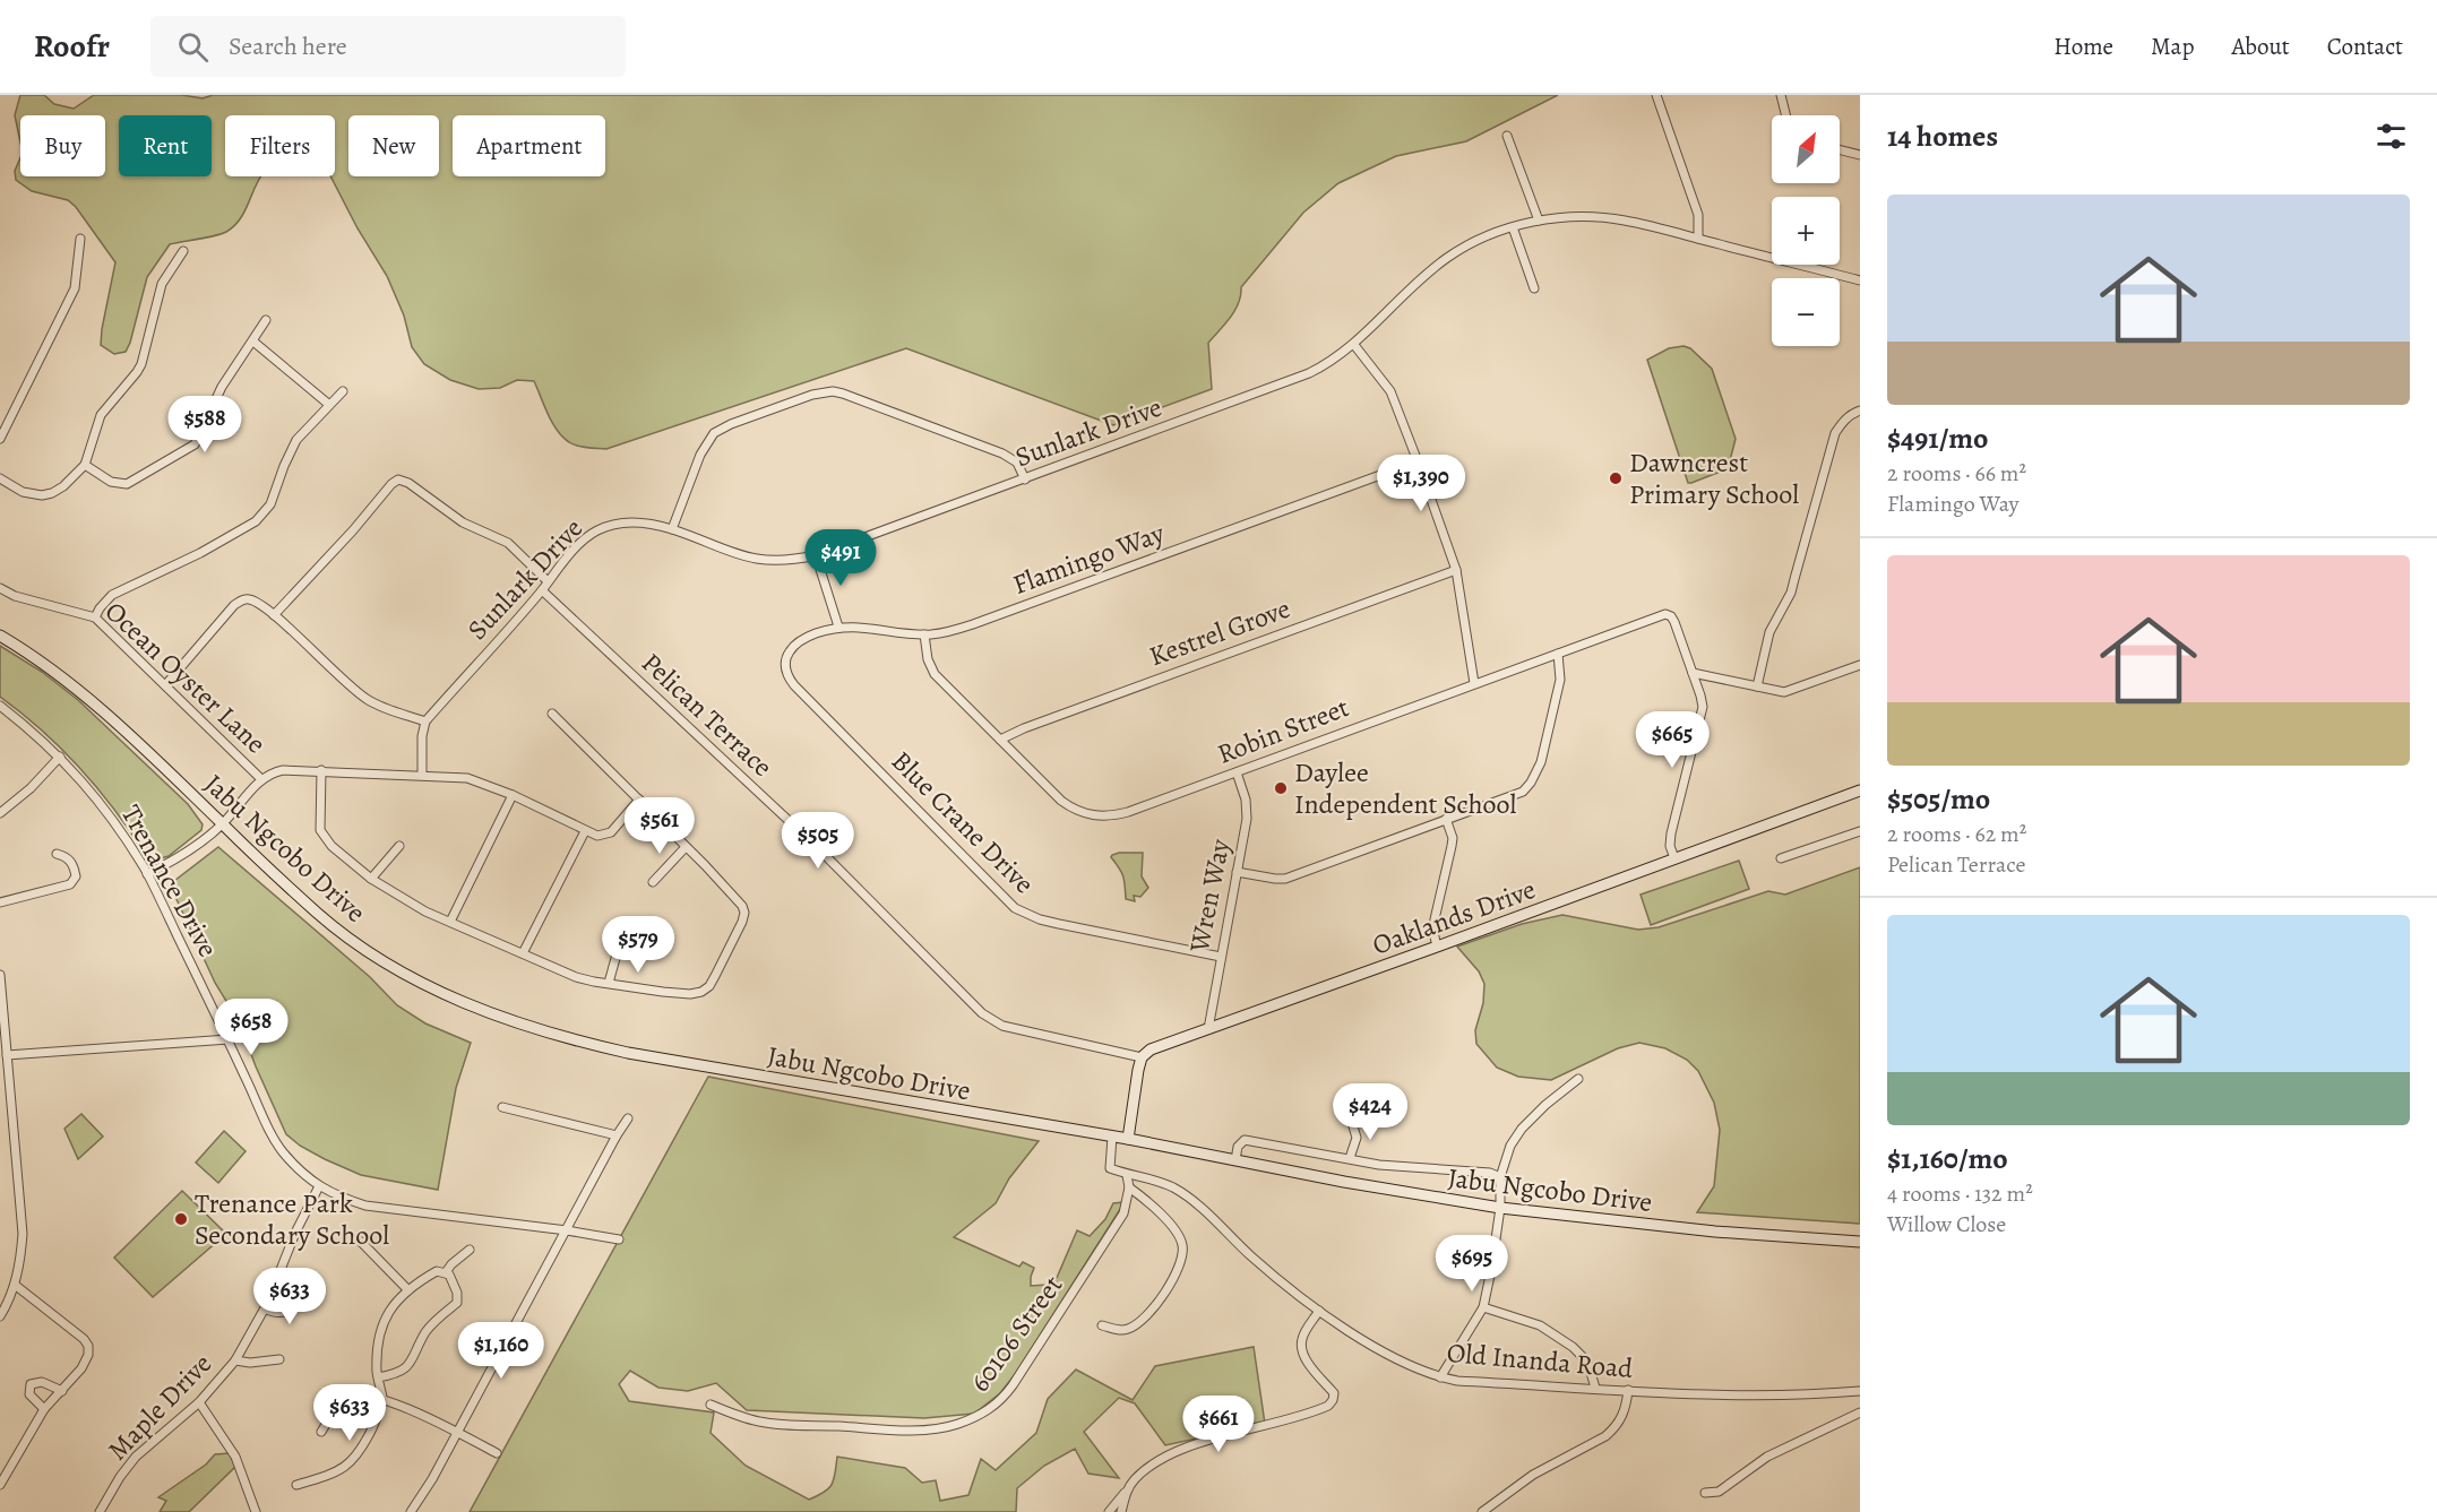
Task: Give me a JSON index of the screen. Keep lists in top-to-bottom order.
{
  "streets": {
    "main road": ["Jabu Ngcobo Drive", "Oaklands Drive"],
    "street": [
      "Sunlark Drive",
      "Flamingo Way",
      "Kestrel Grove",
      "Ocean Oyster Lane",
      "Pelican Terrace",
      "Robin Street",
      "Blue Crane Drive",
      "Trenance Drive",
      "Wren Way",
      "60106 Street",
      "Old Inanda Road",
      "Maple Drive"
    ]
  },
  "crossings": [
    ["Sunlark Drive", "Pelican Terrace"],
    ["Flamingo Way", "Robin Street"],
    ["Flamingo Way", "Blue Crane Drive"],
    ["Kestrel Grove", "Robin Street"],
    ["Pelican Terrace", "Oaklands Drive"],
    ["Robin Street", "Wren Way"],
    ["Blue Crane Drive", "Wren Way"],
    ["Trenance Drive", "Maple Drive"],
    ["Wren Way", "Oaklands Drive"],
    ["60106 Street", "Old Inanda Road"]
  ],
  "places": ["Dawncrest Primary School", "Daylee Independent School", "Trenance Park Secondary School"],
  "north": "top right",
  "page": {
    "header": "Roofr",
    "search": "Search here",
    "nav": [
      "Home",
      "Map",
      "About",
      "Contact"
    ],
    "heading": "14 homes",
    "map_buttons": ["+", "−"],
    "chip": [
      "Buy",
      "Rent",
      "Filters",
      "New",
      "Apartment"
    ],
    "list": [
      {
        "name": "$491/mo",
        "note": "2 rooms · 66 m² · Flamingo Way"
      },
      {
        "name": "$505/mo",
        "note": "2 rooms · 62 m² · Pelican Terrace"
      },
      {
        "name": "$1,160/mo",
        "note": "4 rooms · 132 m² · Willow Close"
      }
    ],
    "price": [
      "$588",
      "$1,390",
      "$491",
      "$665",
      "$561",
      "$505",
      "$579",
      "$658",
      "$424",
      "$695",
      "$633",
      "$1,160",
      "$633",
      "$661"
    ]
  }
}
